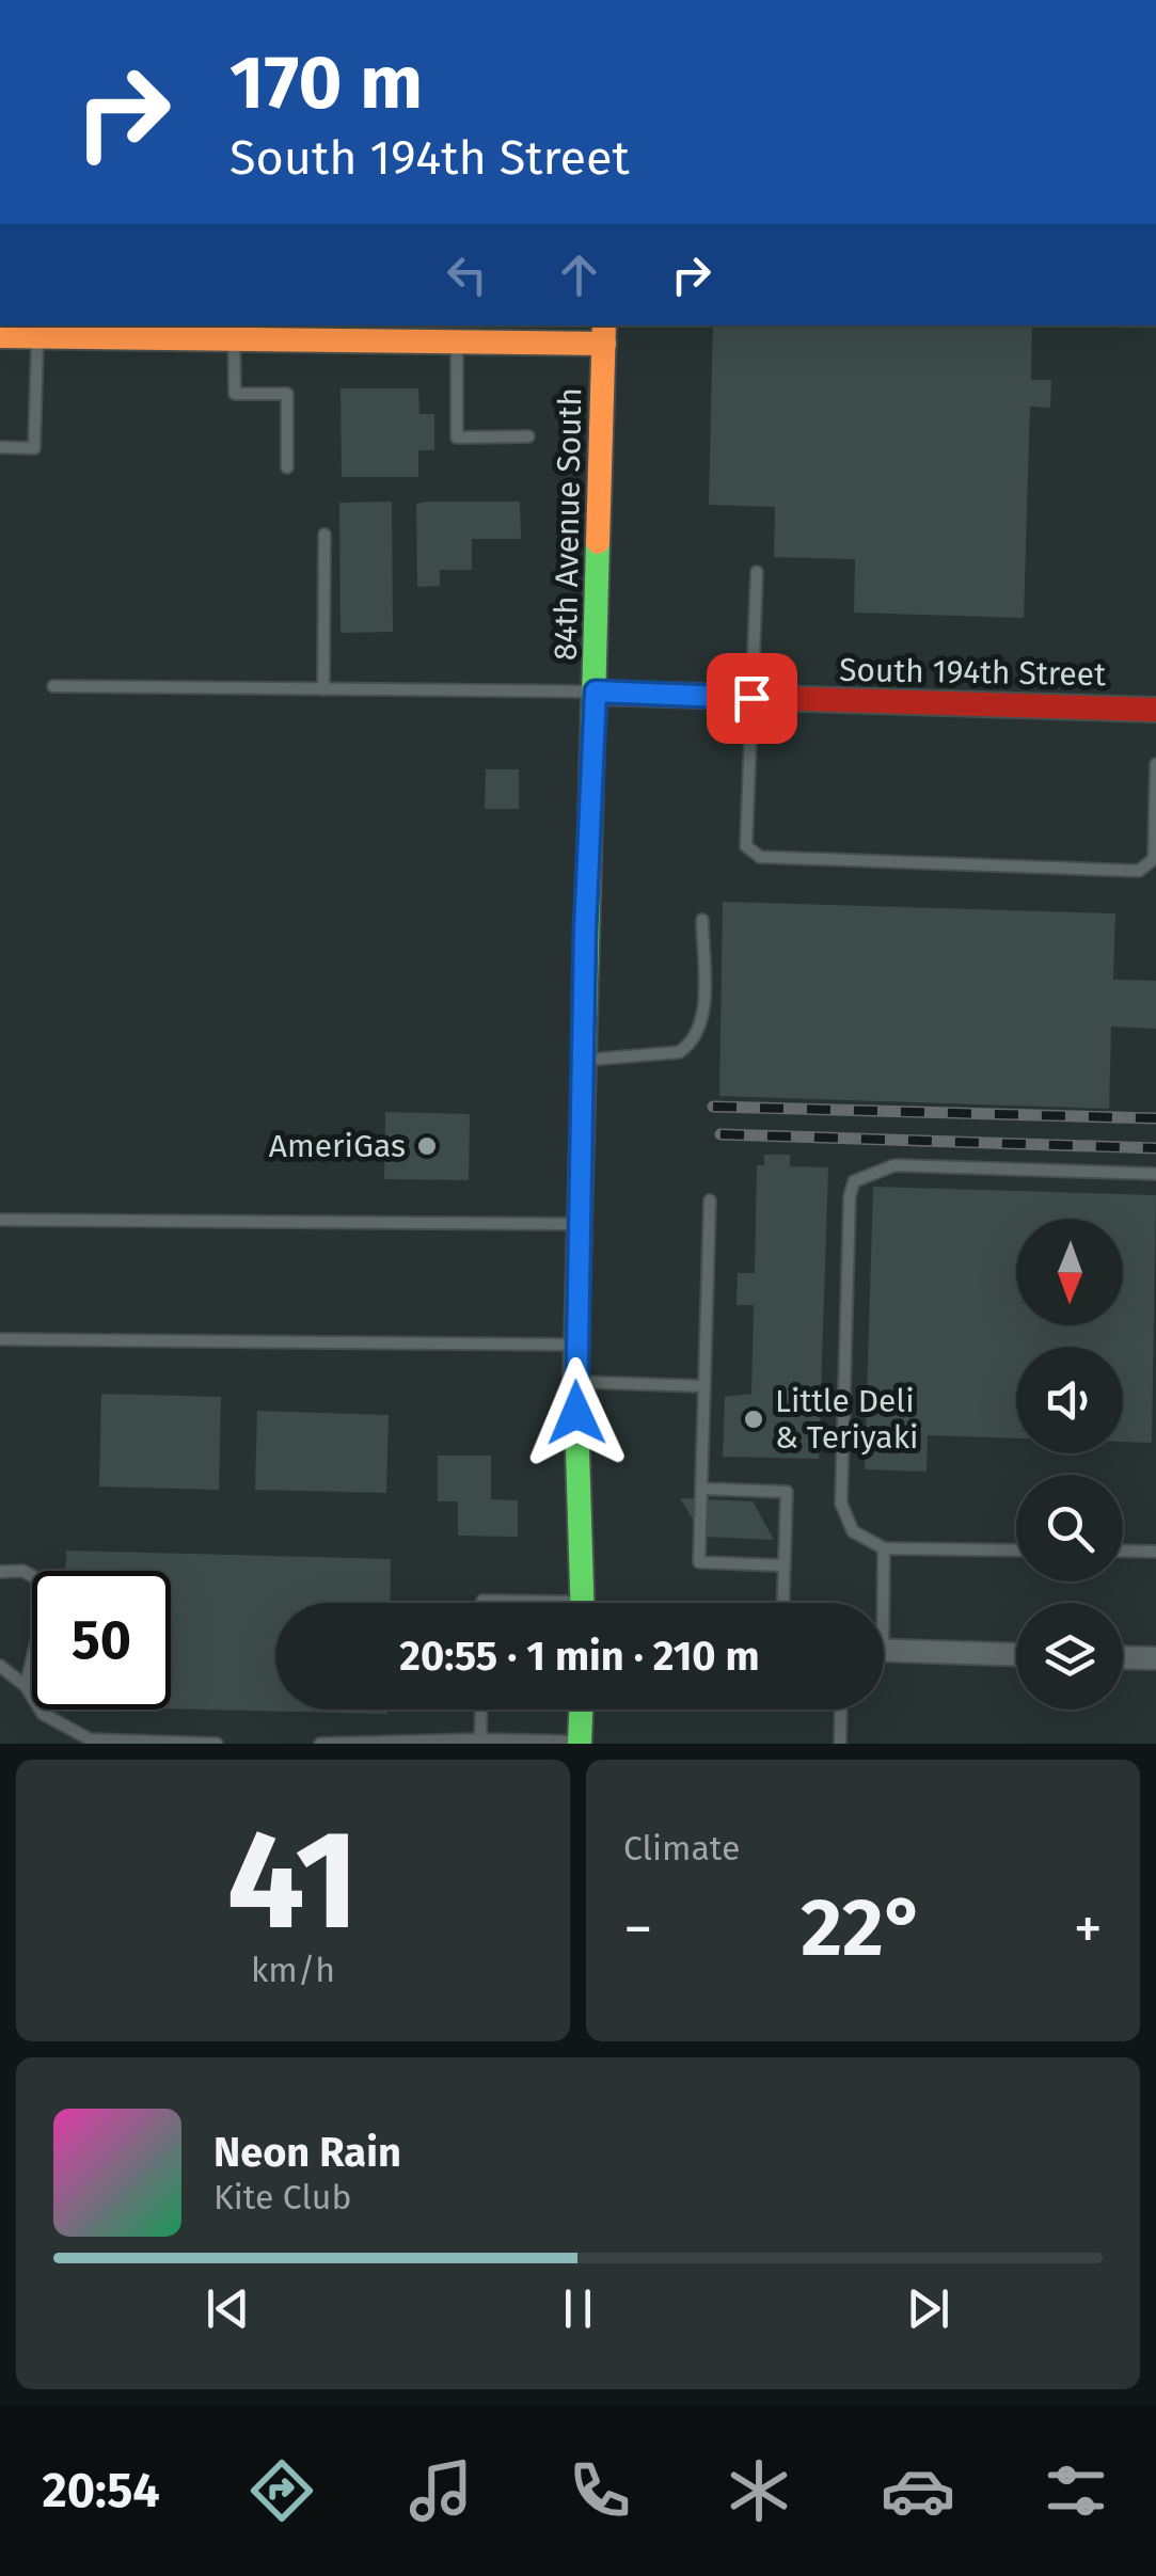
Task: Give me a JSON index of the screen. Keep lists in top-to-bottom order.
{
  "streets": {
    "main road": ["84th Avenue South", "South 194th Street"]
  },
  "crossings": [
    ["84th Avenue South", "South 194th Street"]
  ],
  "places": ["AmeriGas", "Little Deli & Teriyaki"],
  "north": "bottom",
  "page": {
    "turn": ["170 m", "South 194th Street"],
    "limit": "50",
    "trip": "20:55 · 1 min · 210 m",
    "tile": [
      ["41", "km/h"],
      "Climate"
    ],
    "heat": ["−", "22°", "+"],
    "song": ["Neon Rain", "Kite Club"],
    "tabs": "20:54"
  }
}
